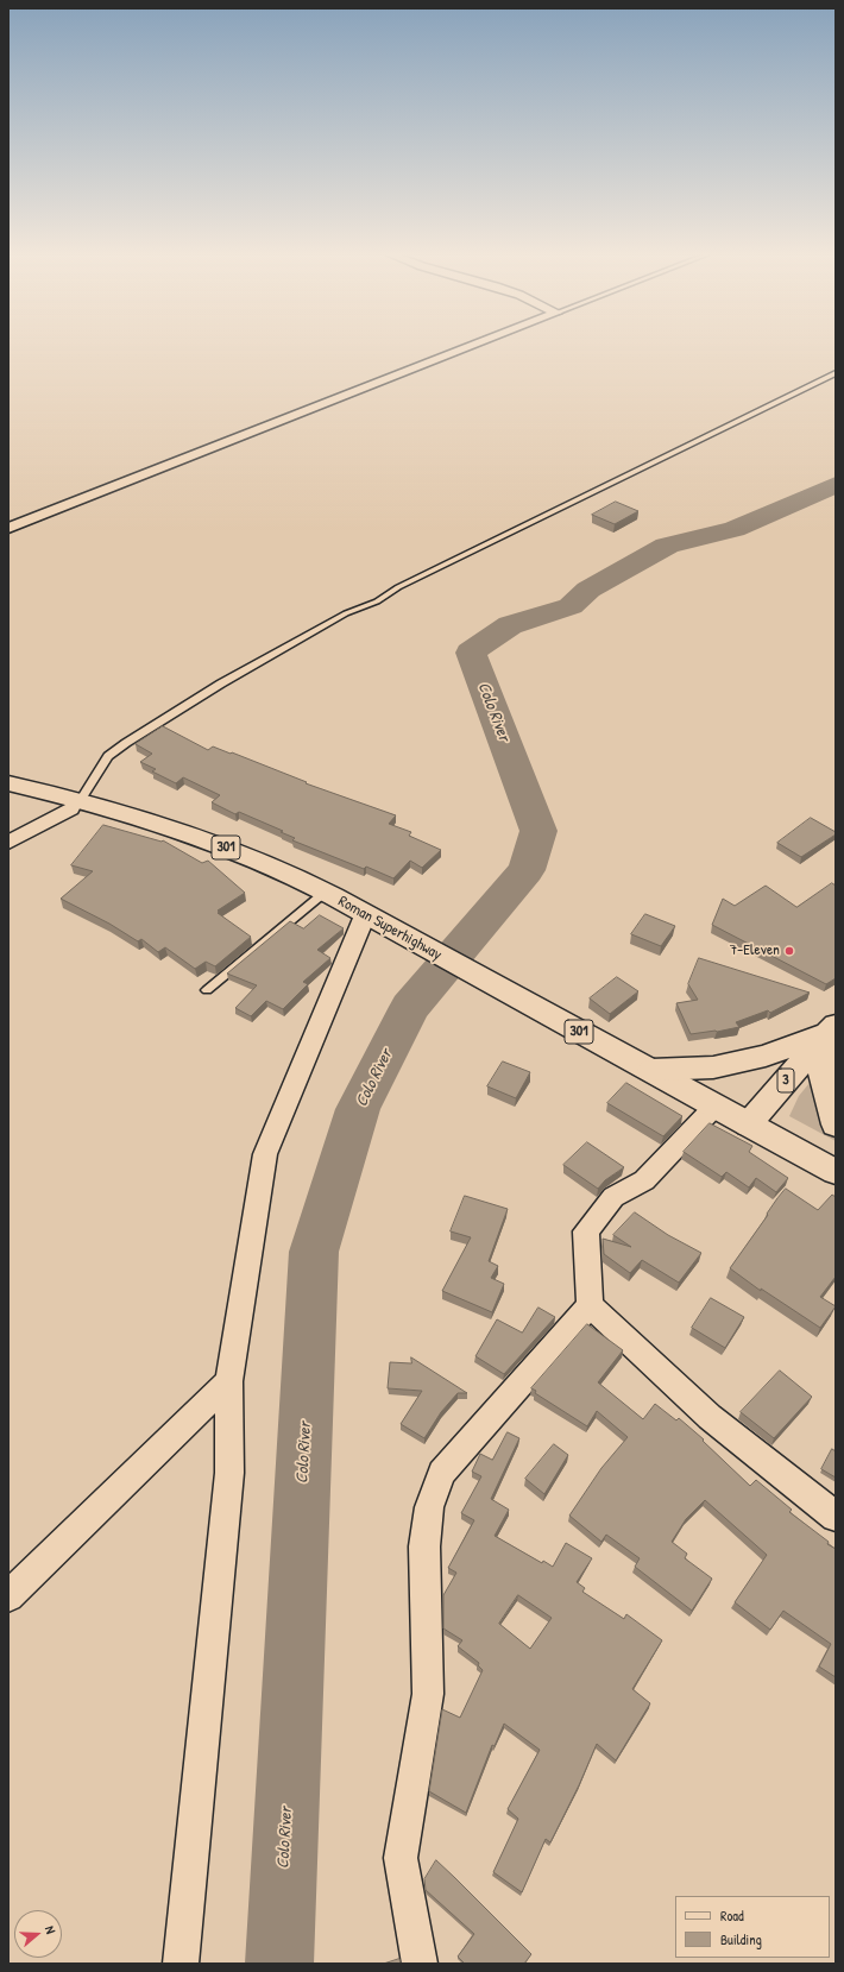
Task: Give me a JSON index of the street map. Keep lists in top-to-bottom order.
{
  "streets": {
    "main road": ["301", "Roman Superhighway", "3"]
  },
  "crossings": [
    ["Roman Superhighway", "3"]
  ],
  "water": ["Colo River"],
  "places": ["7-Eleven"],
  "legend": ["Road", "Building"],
  "north": "right"
}
